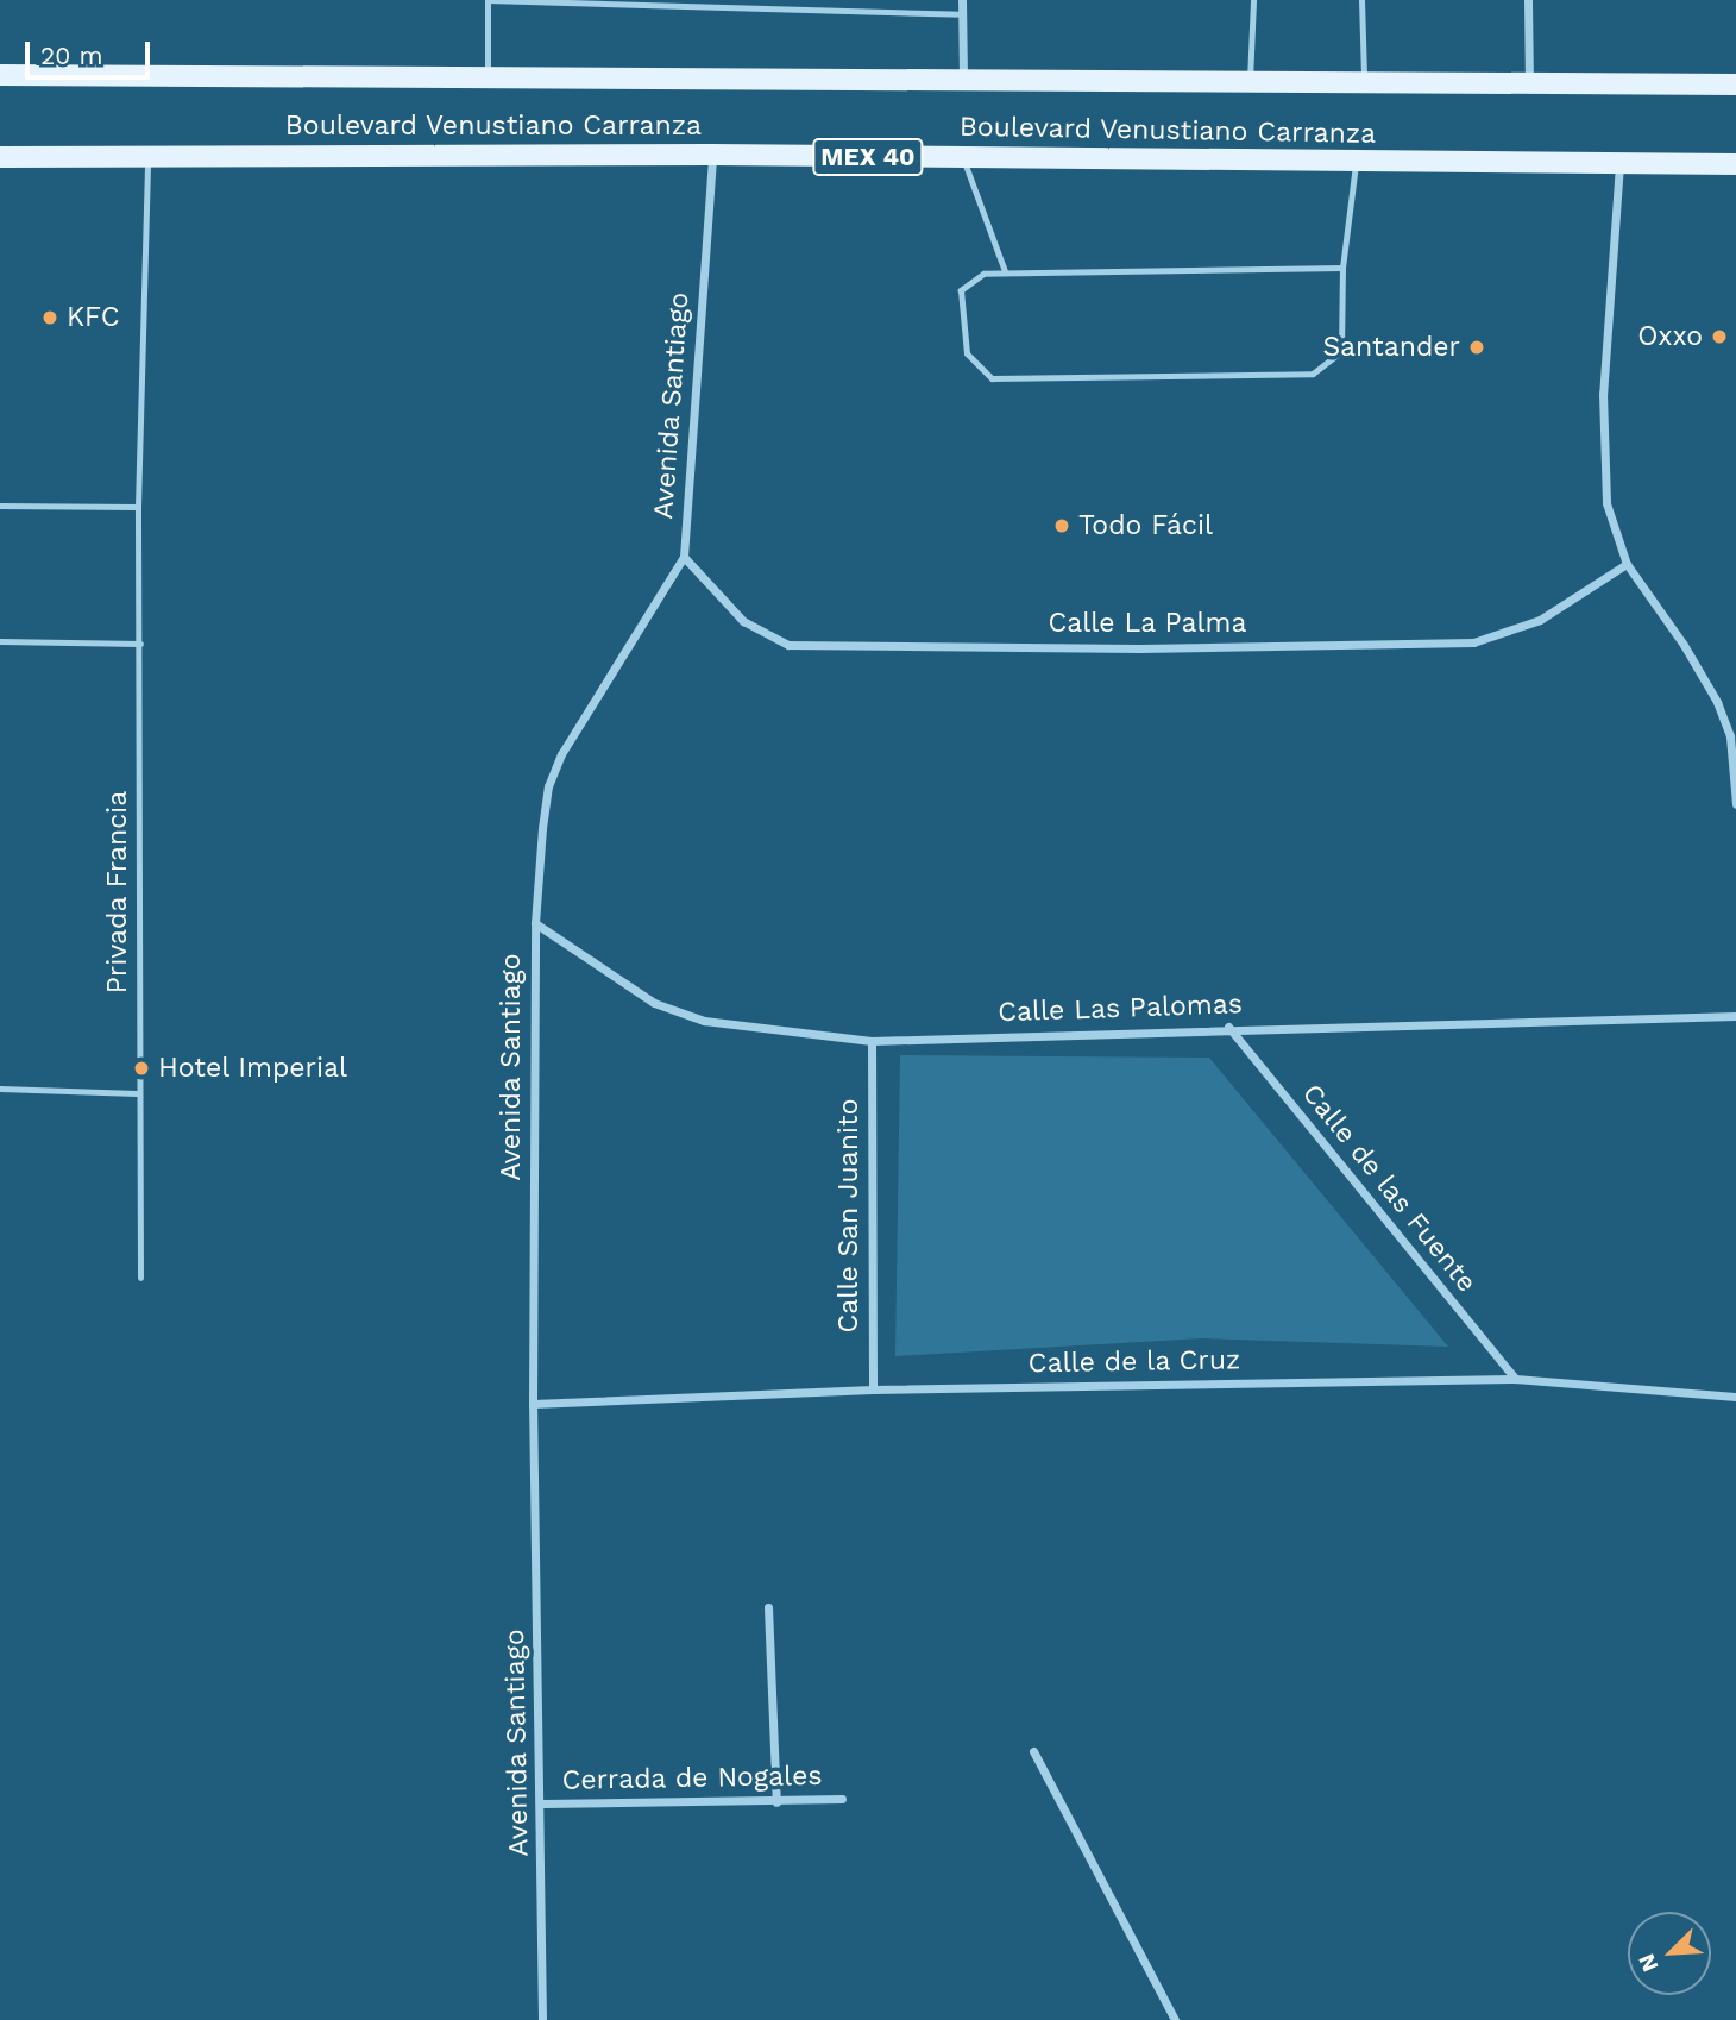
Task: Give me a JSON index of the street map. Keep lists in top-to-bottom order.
{
  "streets": {
    "main road": ["Boulevard Venustiano Carranza", "MEX 40"],
    "street": [
      "Avenida Santiago",
      "Calle La Palma",
      "Calle Las Palomas",
      "Calle de las Fuente",
      "Calle San Juanito",
      "Calle de la Cruz",
      "Cerrada de Nogales"
    ],
    "lane": ["Privada Francia"]
  },
  "crossings": [
    ["Boulevard Venustiano Carranza", "Avenida Santiago"],
    ["Boulevard Venustiano Carranza", "Privada Francia"],
    ["Avenida Santiago", "Calle La Palma"],
    ["Avenida Santiago", "Calle Las Palomas"],
    ["Avenida Santiago", "Calle de la Cruz"],
    ["Avenida Santiago", "Cerrada de Nogales"],
    ["Calle Las Palomas", "Calle de las Fuente"],
    ["Calle Las Palomas", "Calle San Juanito"],
    ["Calle de las Fuente", "Calle de la Cruz"],
    ["Calle San Juanito", "Calle de la Cruz"]
  ],
  "places": [
    "KFC",
    "Oxxo",
    "Santander",
    "Todo Fácil",
    "Hotel Imperial"
  ],
  "scale_bar": "20 m",
  "north": "bottom left"
}
